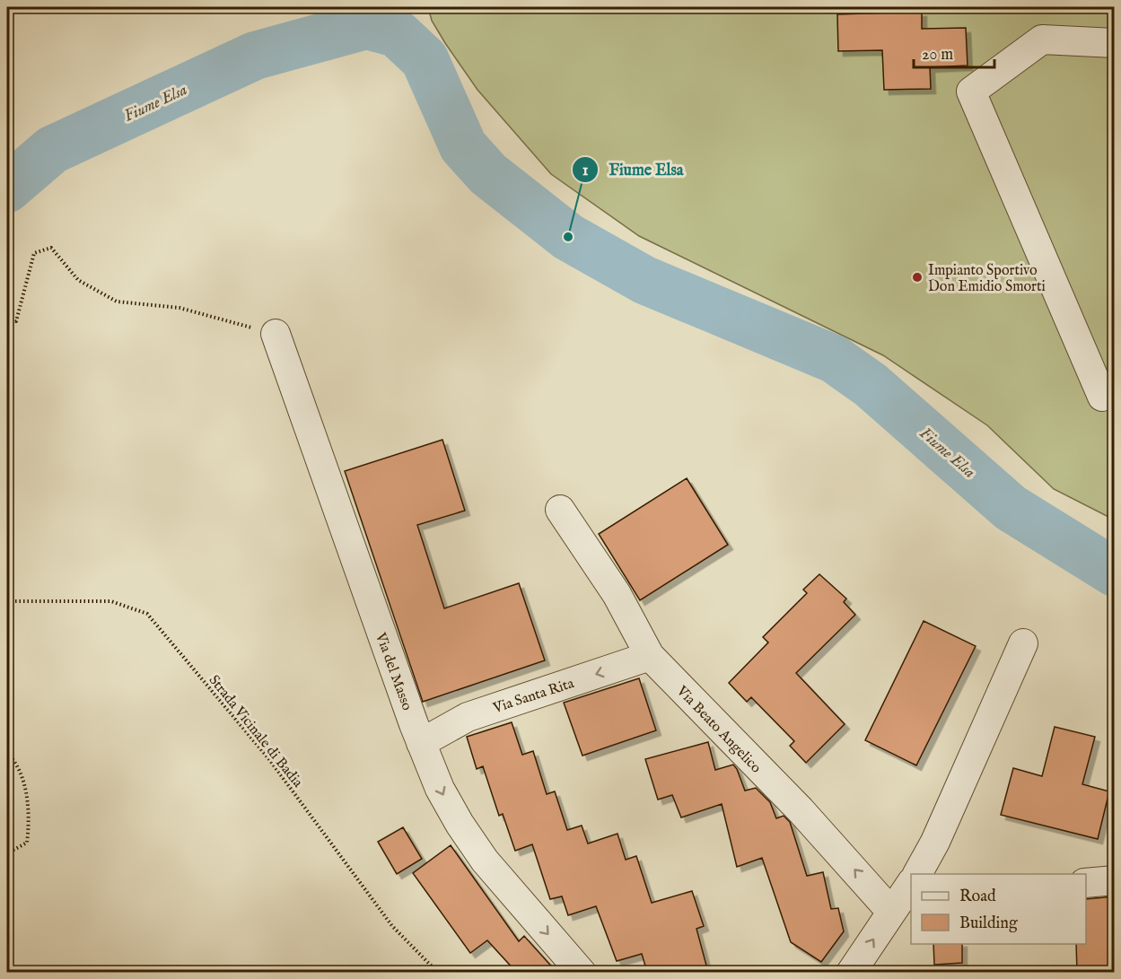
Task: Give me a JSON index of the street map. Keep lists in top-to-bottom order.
{
  "streets": {
    "street": ["Via del Masso", "Via Santa Rita", "Via Beato Angelico"],
    "path": ["Strada Vicinale di Badia"]
  },
  "crossings": [
    ["Via del Masso", "Via Santa Rita"],
    ["Via Santa Rita", "Via Beato Angelico"]
  ],
  "one_way": ["Via del Masso", "Via Santa Rita", "Via Beato Angelico"],
  "water": ["Fiume Elsa"],
  "places": ["Fiume Elsa", "Impianto Sportivo Don Emidio Smorti"],
  "legend": ["Road", "Building"],
  "scale_bar": "20 m"
}
